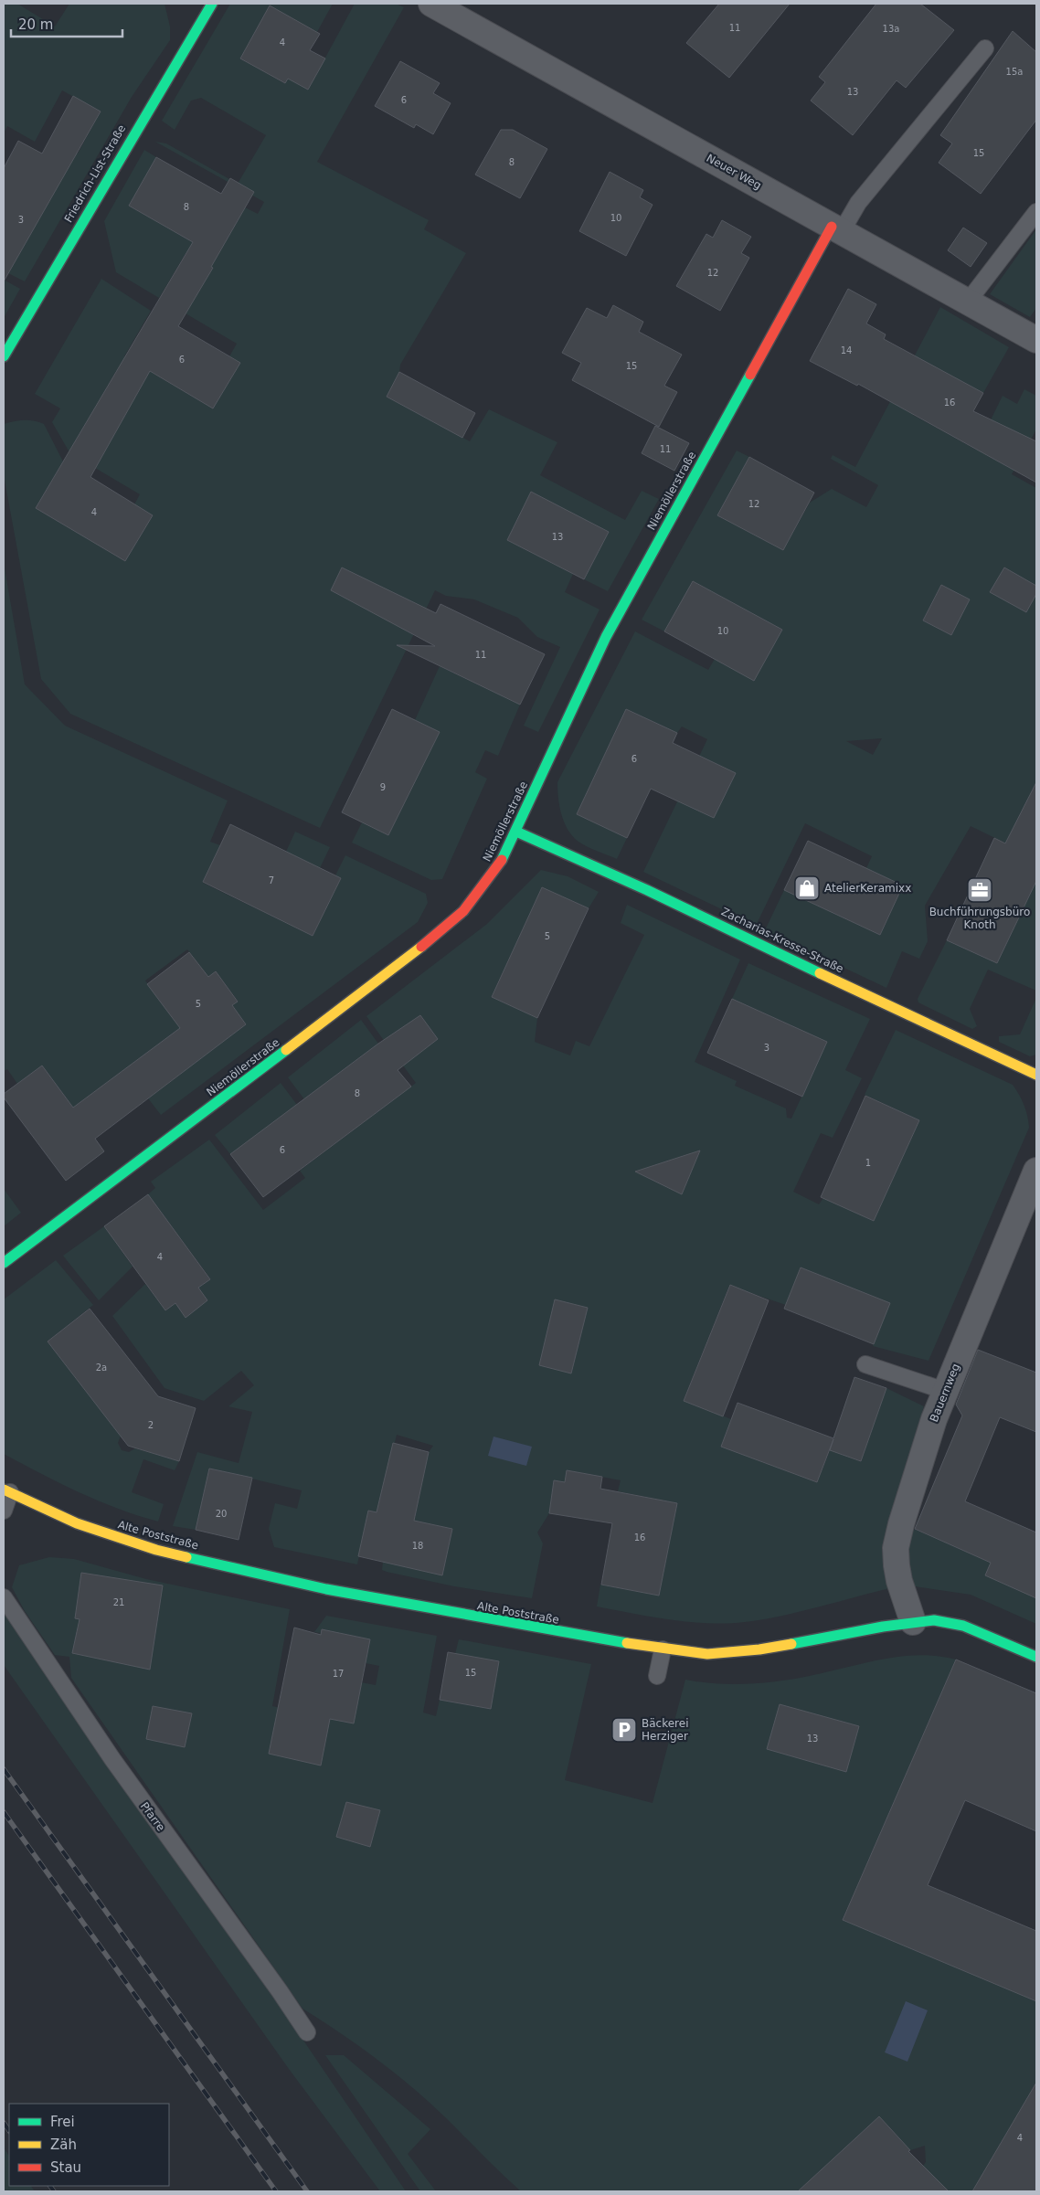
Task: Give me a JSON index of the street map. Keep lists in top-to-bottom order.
{
  "streets": {
    "street": [
      "Neuer Weg",
      "Friedrich-List-Straße",
      "Niemöllerstraße",
      "Zacharias-Kresse-Straße",
      "Bauernweg",
      "Alte Poststraße"
    ],
    "lane": ["Pfarre"]
  },
  "crossings": [
    ["Neuer Weg", "Niemöllerstraße"],
    ["Niemöllerstraße", "Zacharias-Kresse-Straße"],
    ["Bauernweg", "Alte Poststraße"]
  ],
  "places": {
    "shop": ["AtelierKeramixx"],
    "office": ["Buchführungsbüro Knoth"],
    "parking": ["Bäckerei Herziger"]
  },
  "house_numbers": [
    "11",
    "13a",
    "4",
    "15a",
    "13",
    "6",
    "15",
    "8",
    "8",
    "10",
    "3",
    "12",
    "14",
    "6",
    "15",
    "16",
    "11",
    "12",
    "4",
    "13",
    "10",
    "11",
    "6",
    "9",
    "7",
    "5",
    "5",
    "3",
    "8",
    "6",
    "1",
    "4",
    "2a",
    "2",
    "20",
    "16",
    "18",
    "21",
    "15",
    "17",
    "13",
    "4"
  ],
  "legend": ["Frei", "Zäh", "Stau"],
  "scale_bar": "20 m"
}
